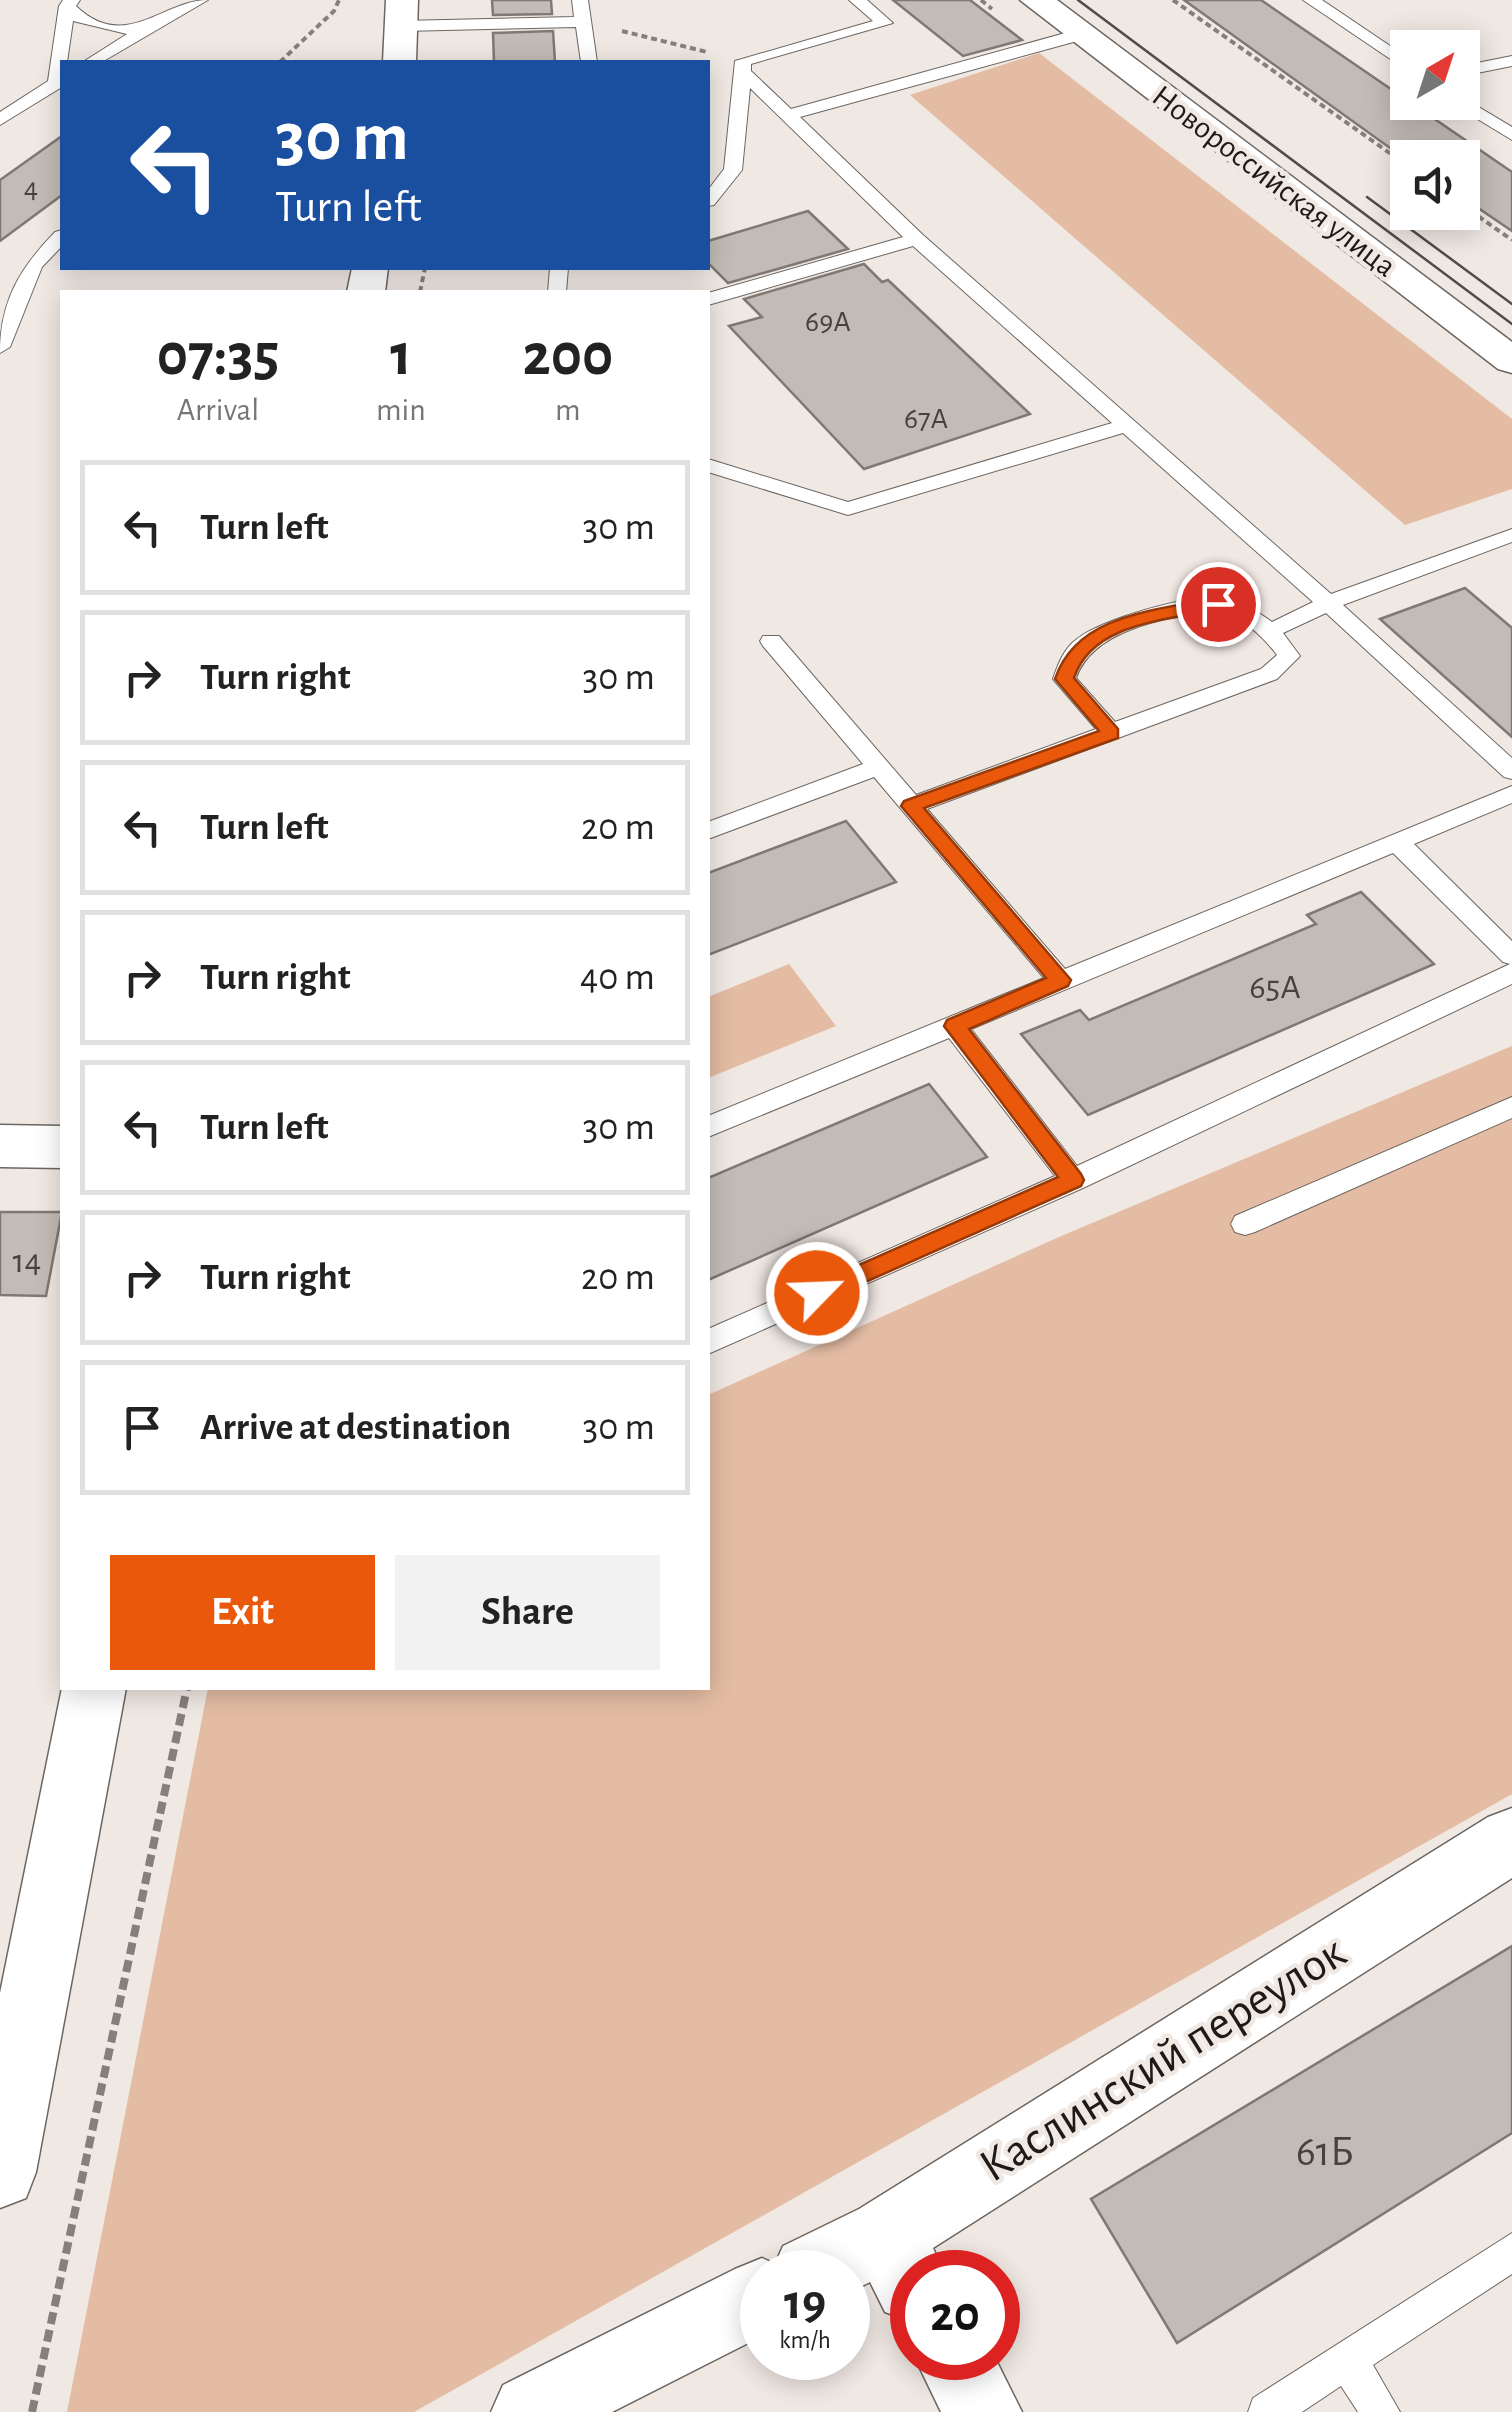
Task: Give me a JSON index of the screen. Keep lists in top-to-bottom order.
{
  "streets": {
    "street": ["Новороссийская улица", "Каслинский переулок"]
  },
  "house_numbers": [
    "4",
    "69А",
    "67А",
    "65А",
    "14",
    "61Б"
  ],
  "north": "top right",
  "page": {
    "turn": ["30 m", "Turn left"],
    "eta": [
      "07:35",
      "Arrival",
      "1",
      "min",
      "200",
      "m"
    ],
    "list": [
      {
        "name": "Turn left",
        "value": "30 m"
      },
      {
        "name": "Turn right",
        "value": "30 m"
      },
      {
        "name": "Turn left",
        "value": "20 m"
      },
      {
        "name": "Turn right",
        "value": "40 m"
      },
      {
        "name": "Turn left",
        "value": "30 m"
      },
      {
        "name": "Turn right",
        "value": "20 m"
      },
      {
        "name": "Arrive at destination",
        "value": "30 m"
      }
    ],
    "buttons": ["Exit", "Share"],
    "speed": "19 km/h",
    "limit": "20"
  }
}
